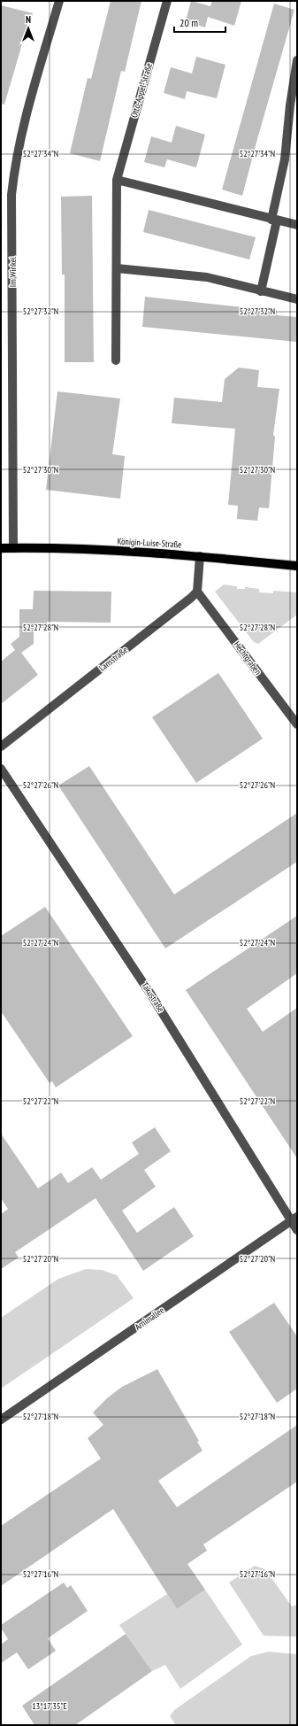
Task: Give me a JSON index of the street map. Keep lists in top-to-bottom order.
{
  "streets": {
    "main road": ["Königin-Luise-Straße"],
    "street": [
      "Otto-Appel-Straße",
      "Im Winkel",
      "Hechtgraben",
      "Lansstraße",
      "Takustraße",
      "Arnimallee"
    ]
  },
  "crossings": [
    ["Im Winkel", "Königin-Luise-Straße"],
    ["Hechtgraben", "Lansstraße"],
    ["Takustraße", "Arnimallee"]
  ],
  "scale_bar": "20 m",
  "north": "top",
  "coordinates": [
    "52°27'34\"N",
    "52°27'32\"N",
    "52°27'30\"N",
    "52°27'28\"N",
    "52°27'26\"N",
    "52°27'24\"N",
    "52°27'22\"N",
    "52°27'20\"N",
    "52°27'18\"N",
    "52°27'16\"N",
    "13°17'35\"E"
  ]
}
